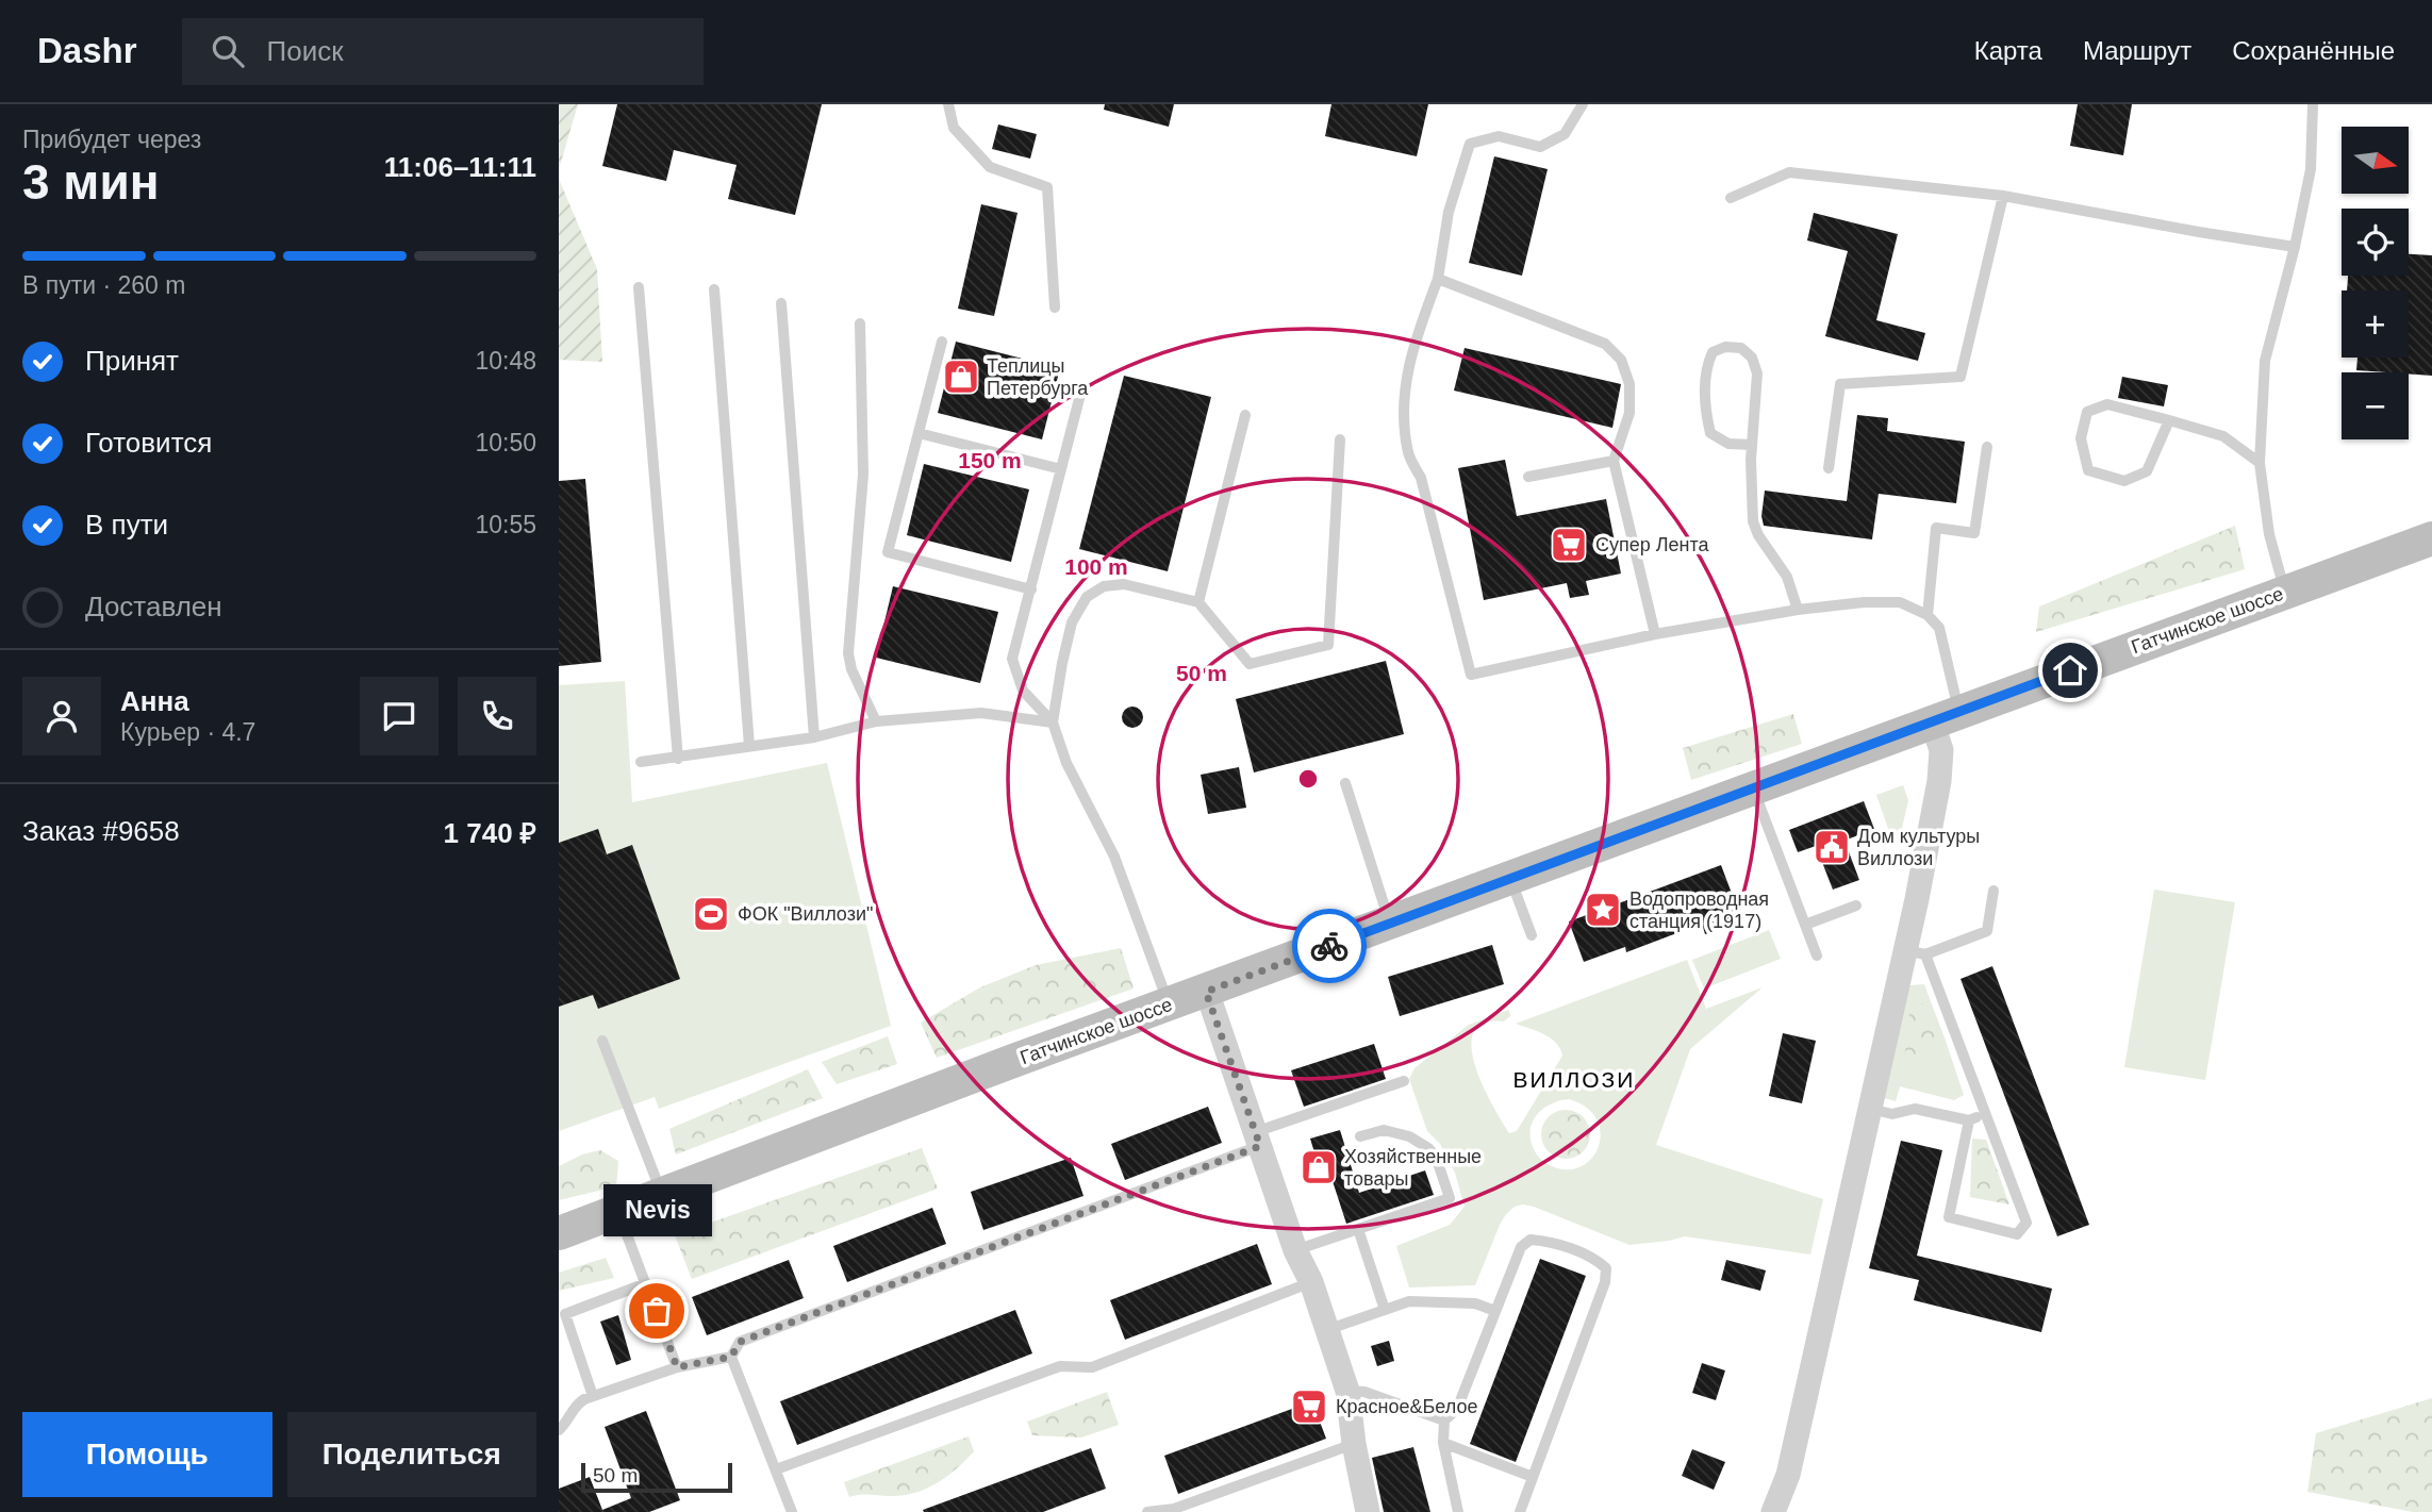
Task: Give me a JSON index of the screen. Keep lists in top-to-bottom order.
{
  "streets": {
    "main road": ["Гатчинское шоссе"]
  },
  "districts": ["ВИЛЛОЗИ"],
  "places": {
    "shop": ["Теплицы Петербурга", "Хозяйственные товары"],
    "supermarket": ["Супер Лента", "Красное&Белое"],
    "public building": ["Дом культуры Виллози"],
    "place": ["Водопроводная станция (1917)"],
    "sports": ["ФОК \"Виллози\""],
    "other": ["Nevis"]
  },
  "scale_bar": "50 m",
  "north": "right",
  "page": {
    "header": "Dashr",
    "search": "Поиск",
    "nav": ["Карта", "Маршрут", "Сохранённые"],
    "heading": ["3 мин", "Прибудет через", "11:06–11:11"],
    "panel": [
      "Анна",
      "Курьер · 4.7",
      "Заказ #9658",
      "1 740 ₽"
    ],
    "map_buttons": ["+", "−"],
    "bar": "В пути · 260 m",
    "list": [
      ["Принят", "10:48"],
      ["Готовится", "10:50"],
      ["В пути", "10:55"],
      "Доставлен"
    ],
    "bubble": "Nevis",
    "buttons": ["Помощь", "Поделиться"],
    "scale": "50 m"
  },
  "rings": ["150 m", "100 m", "50 m"]
}
